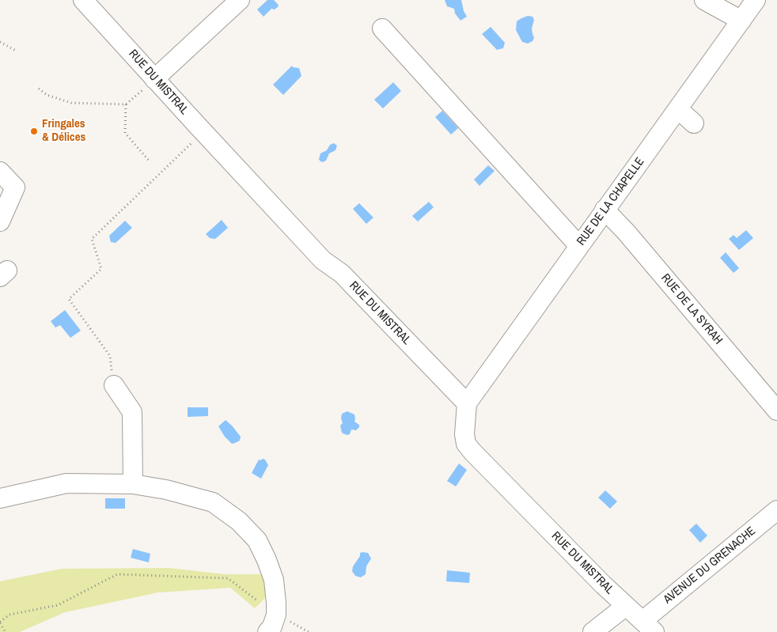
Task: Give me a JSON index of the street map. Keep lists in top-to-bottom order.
{
  "streets": {
    "street": [
      "RUE DU MISTRAL",
      "RUE DE LA CHAPELLE",
      "RUE DE LA SYRAH",
      "AVENUE DU GRENACHE"
    ]
  },
  "crossings": [
    ["RUE DU MISTRAL", "RUE DE LA CHAPELLE"],
    ["RUE DU MISTRAL", "AVENUE DU GRENACHE"],
    ["RUE DE LA CHAPELLE", "RUE DE LA SYRAH"]
  ],
  "places": ["Fringales & Délices"]
}
